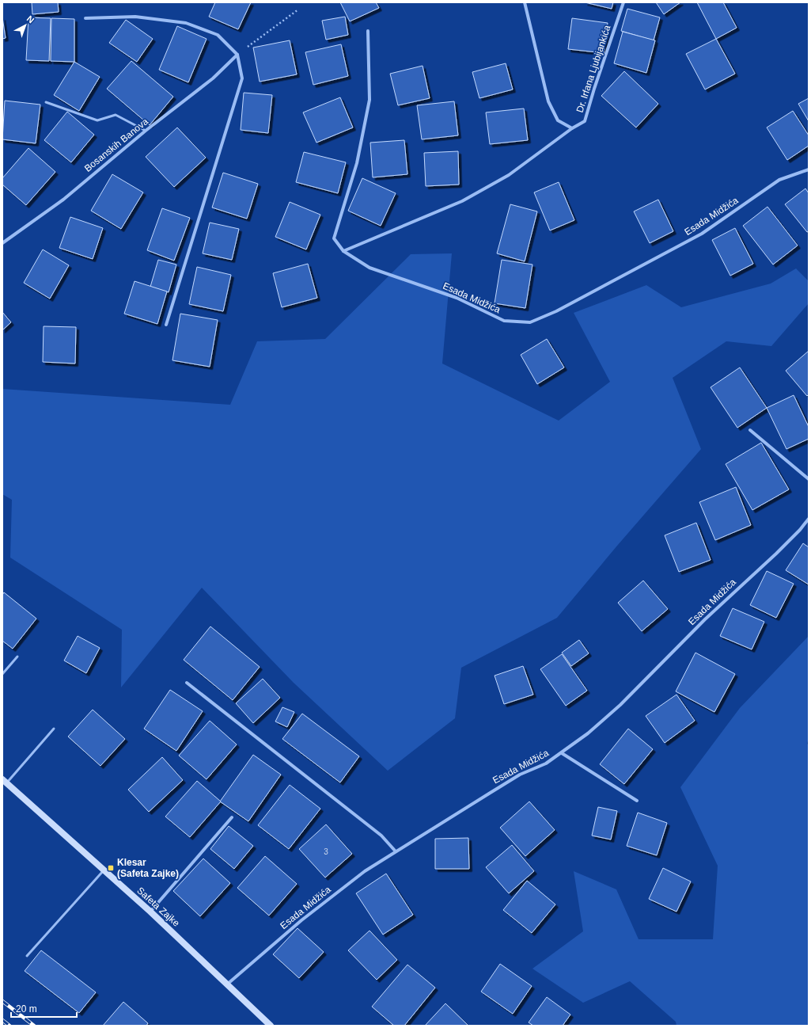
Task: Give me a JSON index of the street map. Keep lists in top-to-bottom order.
{
  "streets": {
    "main road": ["Safeta Zajke"],
    "street": ["Dr. Irfana Ljubijankića", "Bosanskih Banova", "Esada Midžića"]
  },
  "crossings": [
    ["Dr. Irfana Ljubijankića", "Esada Midžića"],
    ["Esada Midžića", "Safeta Zajke"]
  ],
  "places": {
    "transit": ["Klesar (Safeta Zajke)"]
  },
  "house_numbers": ["3"],
  "scale_bar": "20 m",
  "north": "top right"
}
